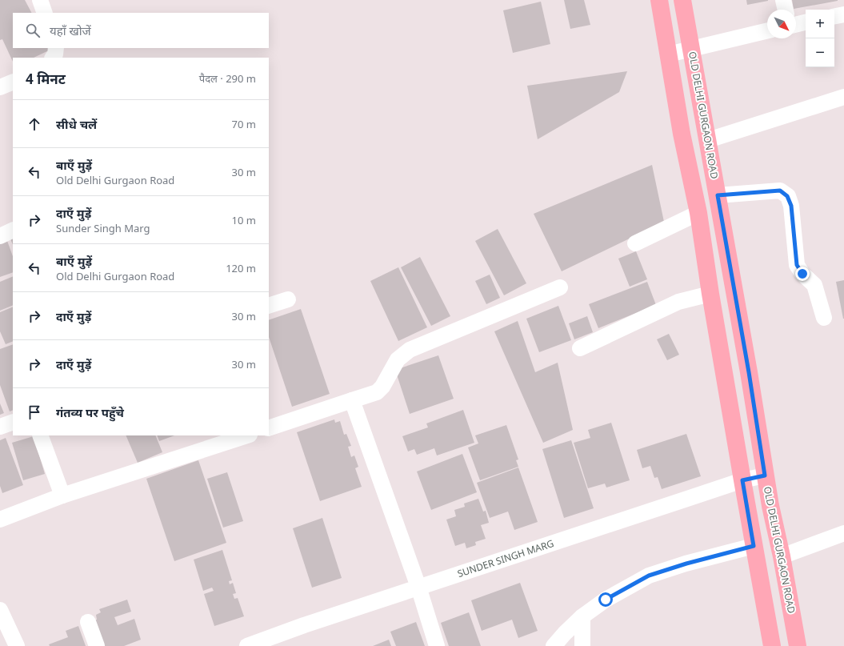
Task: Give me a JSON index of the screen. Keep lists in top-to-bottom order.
{
  "streets": {
    "main road": ["OLD DELHI GURGAON ROAD"],
    "street": ["SUNDER SINGH MARG"]
  },
  "crossings": [
    ["OLD DELHI GURGAON ROAD", "SUNDER SINGH MARG"]
  ],
  "north": "bottom right",
  "page": {
    "map_buttons": ["+", "−"],
    "search": "यहाँ खोजें",
    "heading": ["4 मिनट", "पैदल · 290 m"],
    "list": [
      ["सीधे चलें", "70 m"],
      ["बाएँ मुड़ें", "Old Delhi Gurgaon Road", "30 m"],
      ["दाएँ मुड़ें", "Sunder Singh Marg", "10 m"],
      ["बाएँ मुड़ें", "Old Delhi Gurgaon Road", "120 m"],
      ["दाएँ मुड़ें", "30 m"],
      ["दाएँ मुड़ें", "30 m"],
      "गंतव्य पर पहुँचे"
    ]
  }
}
